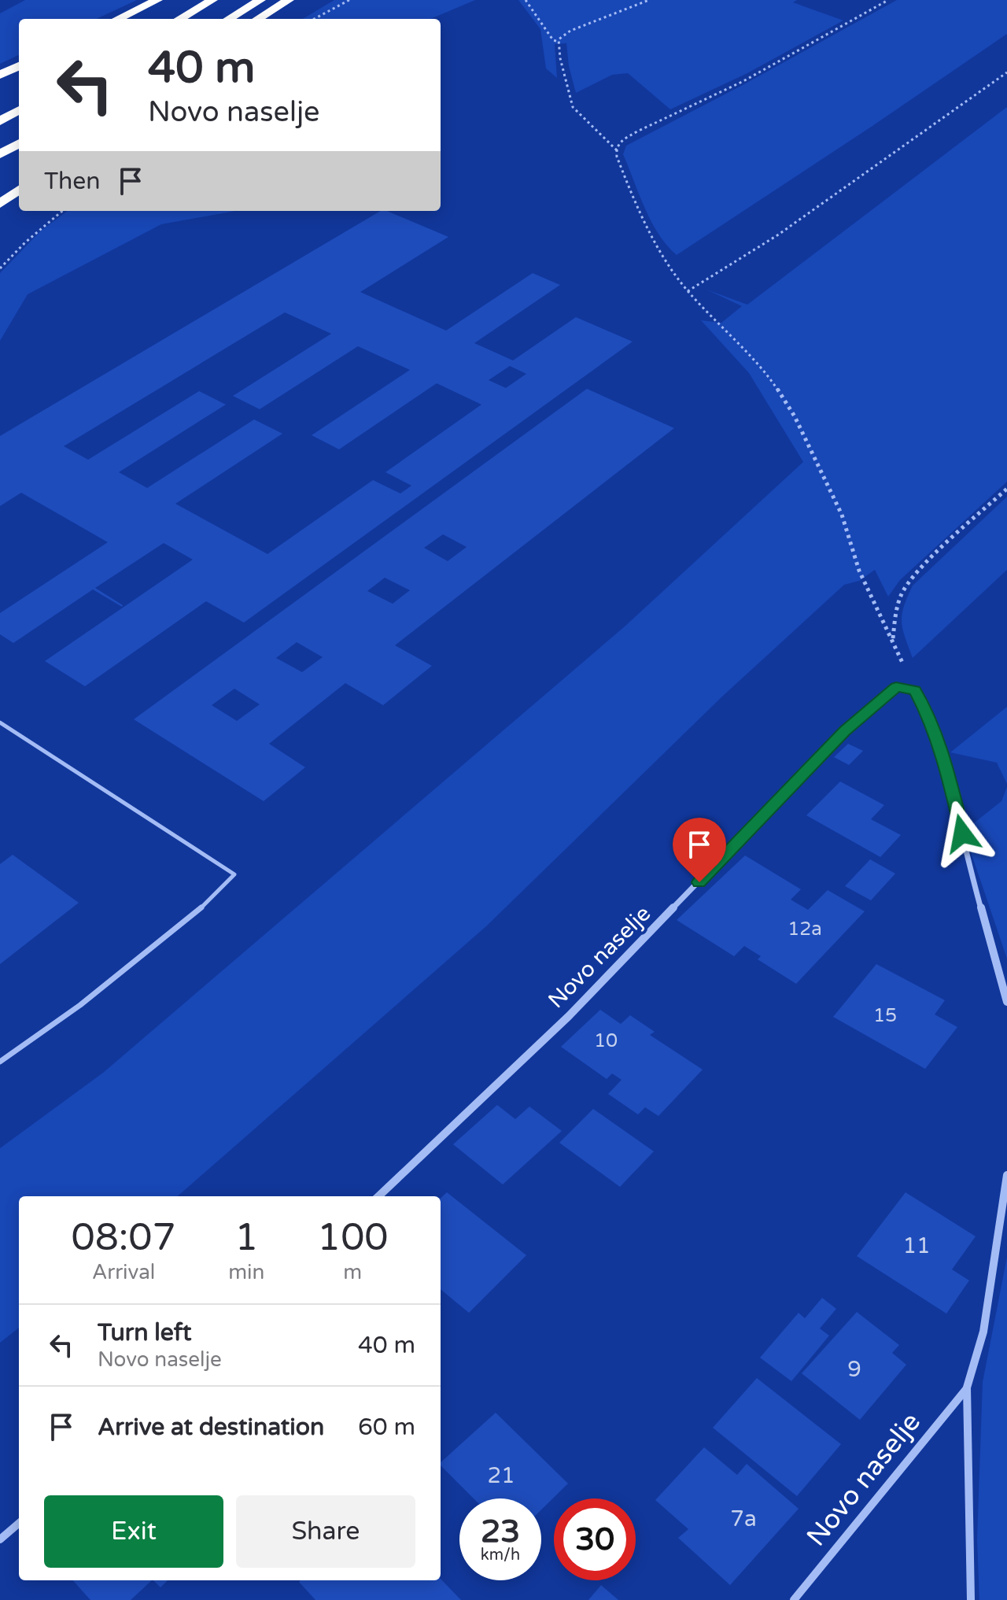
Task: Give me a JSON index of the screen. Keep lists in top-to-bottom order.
{
  "streets": {
    "street": ["Novo naselje"]
  },
  "house_numbers": [
    "12a",
    "15",
    "10",
    "11",
    "9",
    "21",
    "7a"
  ],
  "page": {
    "turn": ["40 m", "Novo naselje"],
    "then": "Then",
    "eta": [
      "08:07",
      "Arrival",
      "1",
      "min",
      "100",
      "m"
    ],
    "list": [
      {
        "name": "Turn left",
        "note": "Novo naselje",
        "value": "40 m"
      },
      {
        "name": "Arrive at destination",
        "value": "60 m"
      }
    ],
    "buttons": ["Exit", "Share"],
    "speed": "23 km/h",
    "limit": "30"
  }
}
